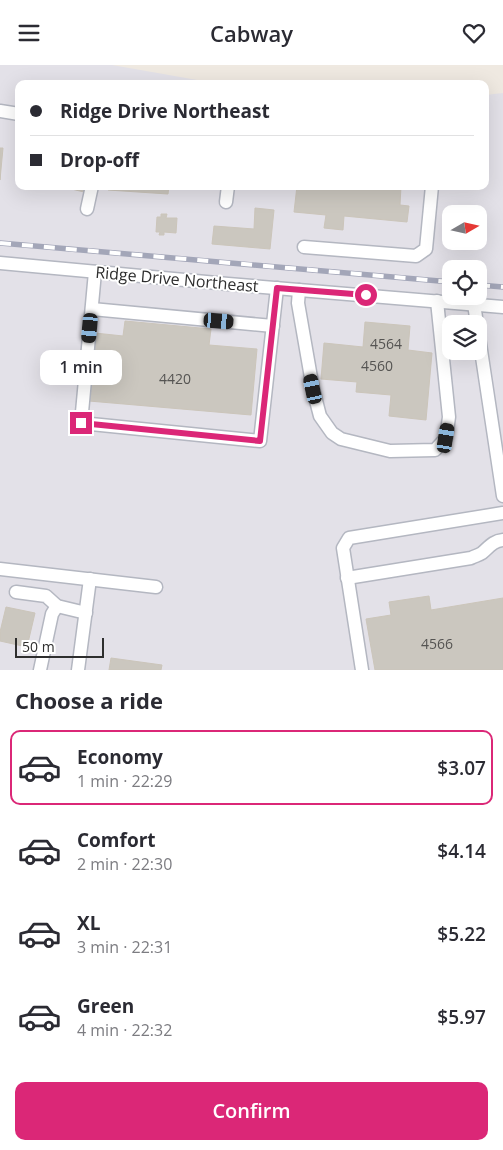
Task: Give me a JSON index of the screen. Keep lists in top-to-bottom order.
{
  "streets": {
    "street": ["Ridge Drive Northeast"]
  },
  "house_numbers": [
    "4564",
    "4560",
    "4420",
    "4566"
  ],
  "scale_bar": "50 m",
  "north": "right",
  "page": {
    "header": "Cabway",
    "banner": ["Ridge Drive Northeast", "Drop-off"],
    "bubble": "1 min",
    "scale": "50 m",
    "heading": "Choose a ride",
    "list": [
      {
        "name": "Economy",
        "note": "1 min · 22:29",
        "value": "$3.07"
      },
      {
        "name": "Comfort",
        "note": "2 min · 22:30",
        "value": "$4.14"
      },
      {
        "name": "XL",
        "note": "3 min · 22:31",
        "value": "$5.22"
      },
      {
        "name": "Green",
        "note": "4 min · 22:32",
        "value": "$5.97"
      }
    ],
    "buttons": "Confirm"
  }
}
